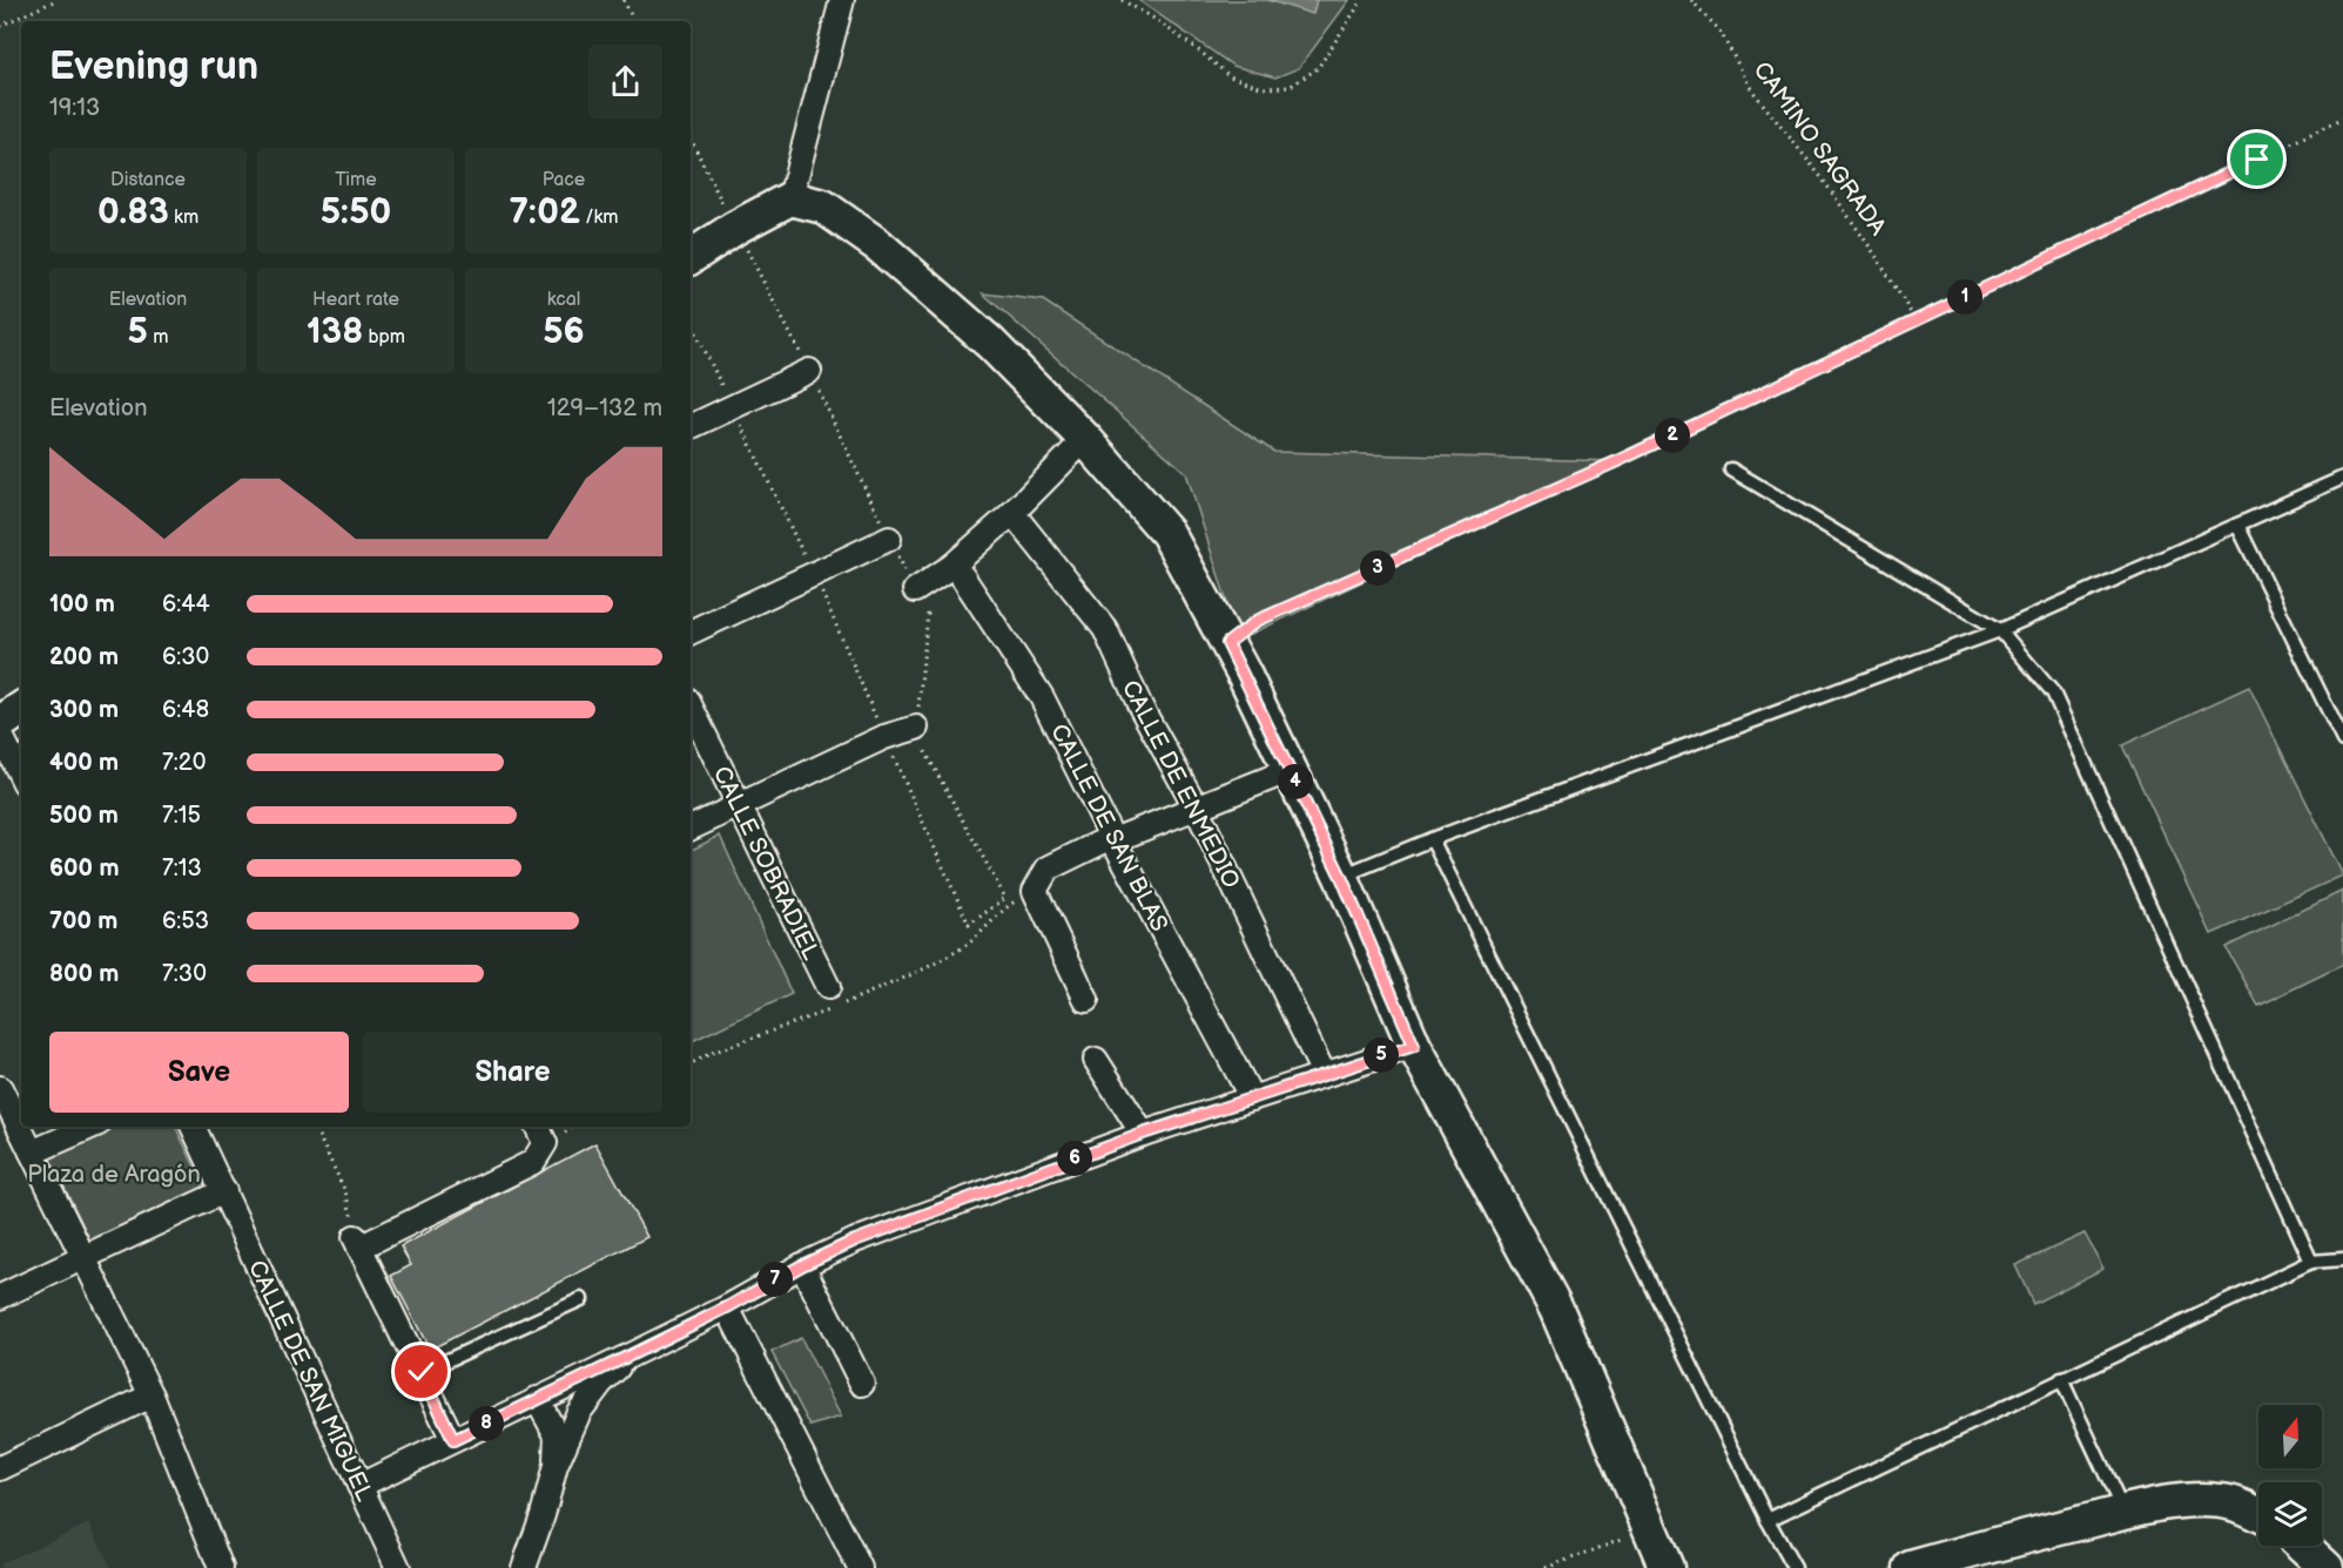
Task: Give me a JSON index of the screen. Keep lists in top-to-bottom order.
{
  "streets": {
    "street": [
      "CALLE DE ENMEDIO",
      "CALLE DE SAN BLAS",
      "CALLE SOBRADIEL",
      "CALLE DE SAN MIGUEL"
    ],
    "path": ["CAMINO SAGRADA"]
  },
  "parks": ["Plaza de Aragón"],
  "north": "top",
  "page": {
    "heading": ["Evening run", "19:13"],
    "stats": [
      ["Distance", "0.83 km"],
      ["Time", "5:50"],
      ["Pace", "7:02 /km"],
      ["Elevation", "5 m"],
      ["Heart rate", "138 bpm"],
      ["kcal", "56"]
    ],
    "pins": [
      "1",
      "2",
      "3",
      "4",
      "5",
      "6",
      "7",
      "8"
    ],
    "chart": ["Elevation", "129–132 m"],
    "list": [
      {
        "name": "100 m",
        "note": "6:44"
      },
      {
        "name": "200 m",
        "note": "6:30"
      },
      {
        "name": "300 m",
        "note": "6:48"
      },
      {
        "name": "400 m",
        "note": "7:20"
      },
      {
        "name": "500 m",
        "note": "7:15"
      },
      {
        "name": "600 m",
        "note": "7:13"
      },
      {
        "name": "700 m",
        "note": "6:53"
      },
      {
        "name": "800 m",
        "note": "7:30"
      }
    ],
    "buttons": ["Save", "Share"]
  }
}
